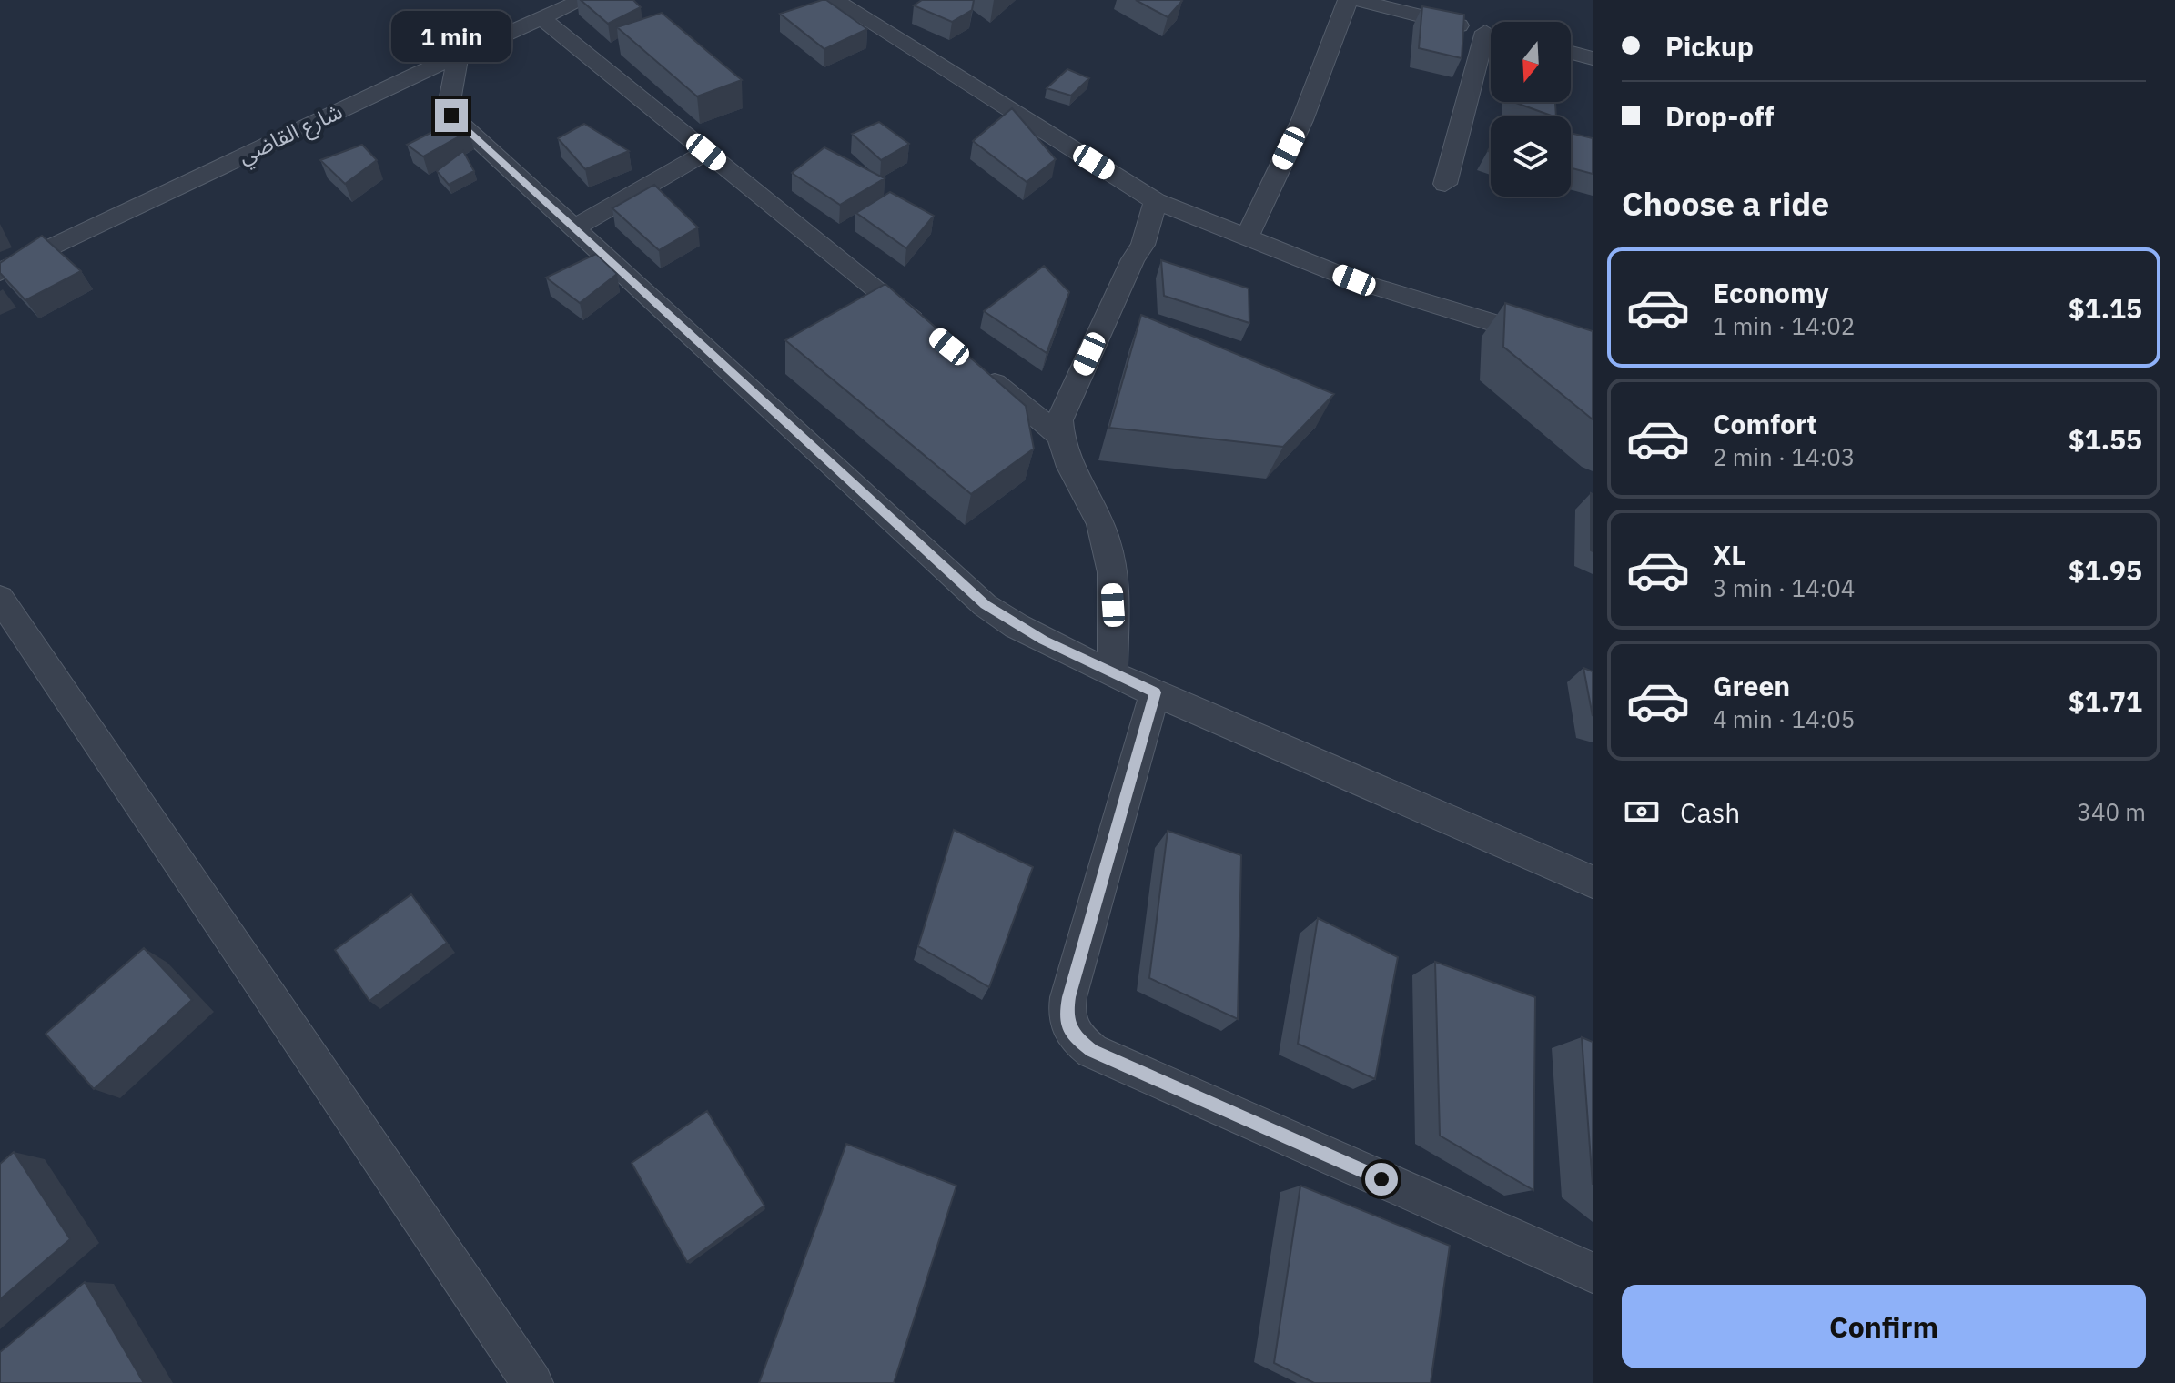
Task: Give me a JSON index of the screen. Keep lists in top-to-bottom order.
{
  "streets": {
    "street": ["شارع القاضي"]
  },
  "north": "bottom",
  "page": {
    "banner": ["Pickup", "Drop-off"],
    "bubble": "1 min",
    "heading": "Choose a ride",
    "list": [
      {
        "name": "Economy",
        "note": "1 min · 14:02",
        "value": "$1.15"
      },
      {
        "name": "Comfort",
        "note": "2 min · 14:03",
        "value": "$1.55"
      },
      {
        "name": "XL",
        "note": "3 min · 14:04",
        "value": "$1.95"
      },
      {
        "name": "Green",
        "note": "4 min · 14:05",
        "value": "$1.71"
      }
    ],
    "pay": ["Cash", "340 m"],
    "buttons": "Confirm"
  }
}
